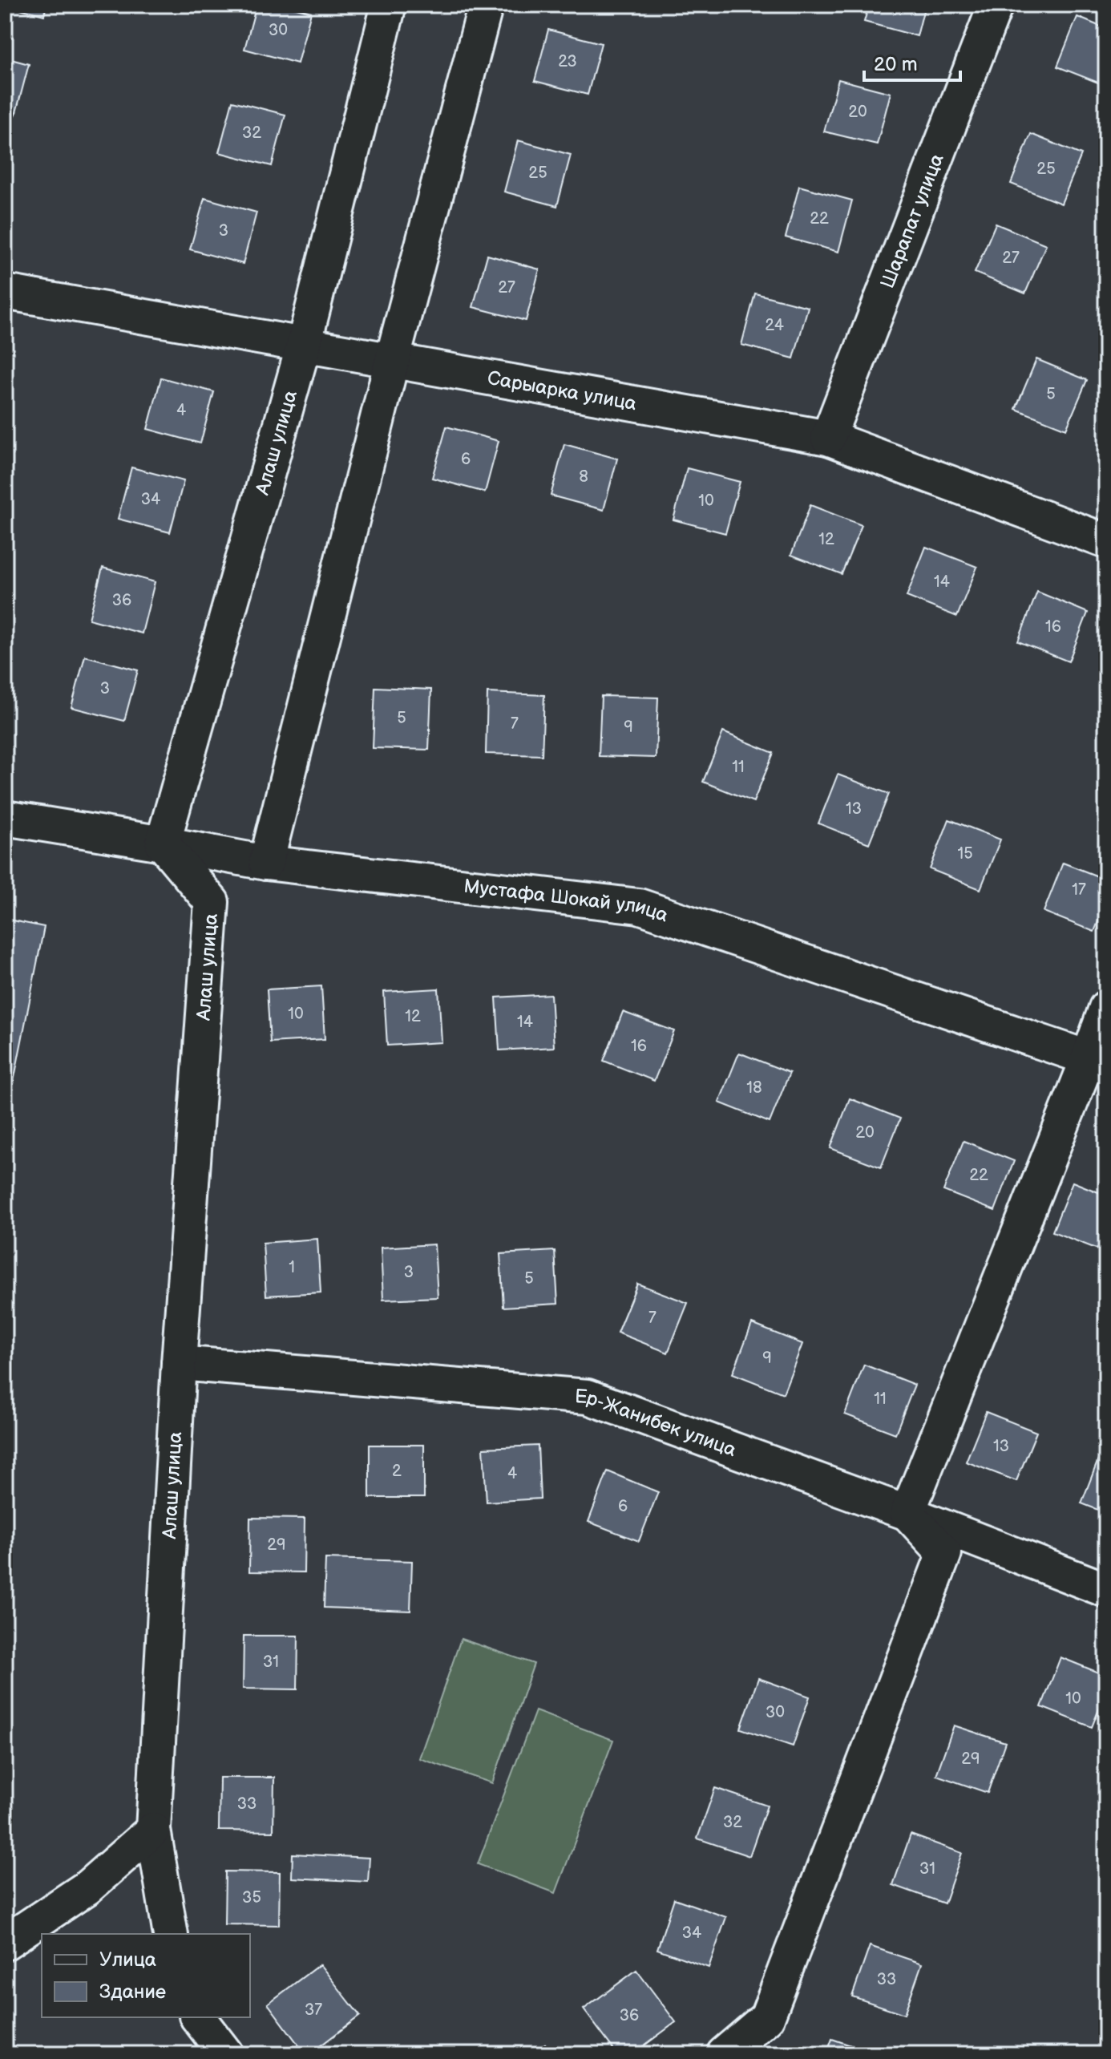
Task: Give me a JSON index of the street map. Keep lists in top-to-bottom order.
{
  "streets": {
    "street": [
      "Шарапат улица",
      "Сарыарка улица",
      "Алаш улица",
      "Мустафа Шокай улица",
      "Ер-Жанибек улица"
    ]
  },
  "crossings": [
    ["Шарапат улица", "Сарыарка улица"],
    ["Сарыарка улица", "Алаш улица"],
    ["Алаш улица", "Мустафа Шокай улица"],
    ["Алаш улица", "Ер-Жанибек улица"]
  ],
  "house_numbers": [
    "30",
    "23",
    "20",
    "32",
    "25",
    "25",
    "22",
    "3",
    "27",
    "27",
    "24",
    "5",
    "4",
    "6",
    "8",
    "34",
    "10",
    "12",
    "14",
    "36",
    "16",
    "3",
    "5",
    "7",
    "9",
    "11",
    "13",
    "15",
    "17",
    "10",
    "12",
    "14",
    "16",
    "18",
    "20",
    "22",
    "1",
    "3",
    "5",
    "7",
    "9",
    "11",
    "13",
    "2",
    "4",
    "6",
    "29",
    "31",
    "10",
    "30",
    "29",
    "33",
    "32",
    "31",
    "35",
    "34",
    "33",
    "37",
    "36"
  ],
  "legend": ["Улица", "Здание"],
  "scale_bar": "20 m"
}
